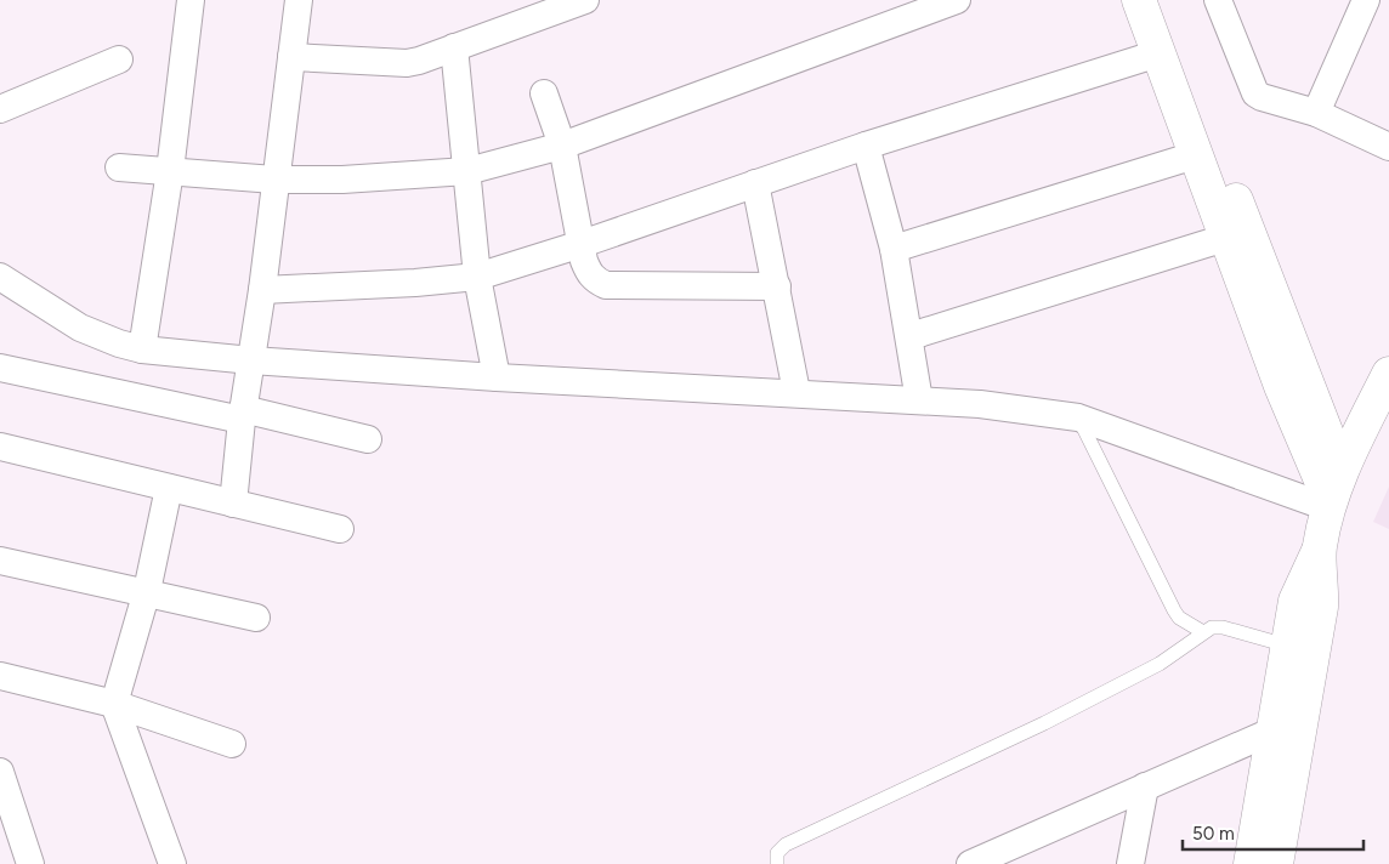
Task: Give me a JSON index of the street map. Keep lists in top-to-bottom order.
{
  "scale_bar": "50 m"
}
